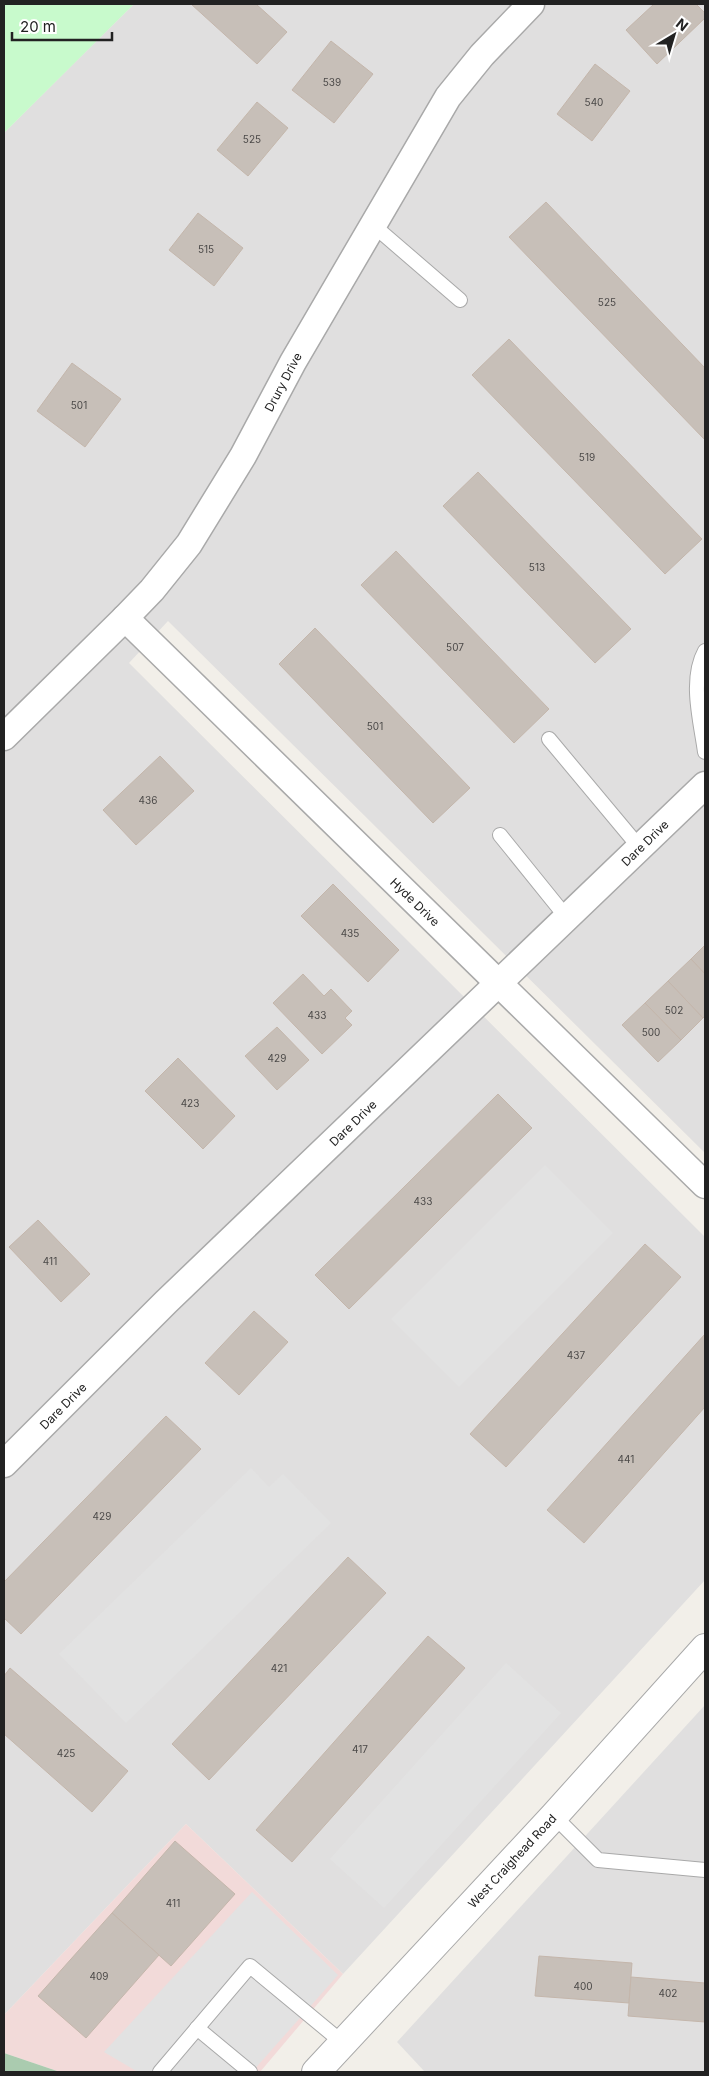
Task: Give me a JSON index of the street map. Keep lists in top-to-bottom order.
{
  "streets": {
    "street": [
      "Drury Drive",
      "Dare Drive",
      "Hyde Drive",
      "West Craighead Road"
    ]
  },
  "crossings": [
    ["Drury Drive", "Hyde Drive"],
    ["Dare Drive", "Hyde Drive"]
  ],
  "house_numbers": [
    "539",
    "540",
    "525",
    "515",
    "525",
    "501",
    "519",
    "513",
    "507",
    "501",
    "436",
    "435",
    "502",
    "433",
    "500",
    "429",
    "423",
    "433",
    "411",
    "437",
    "441",
    "429",
    "421",
    "417",
    "425",
    "411",
    "409",
    "400",
    "402"
  ],
  "scale_bar": "20 m",
  "north": "top right"
}
